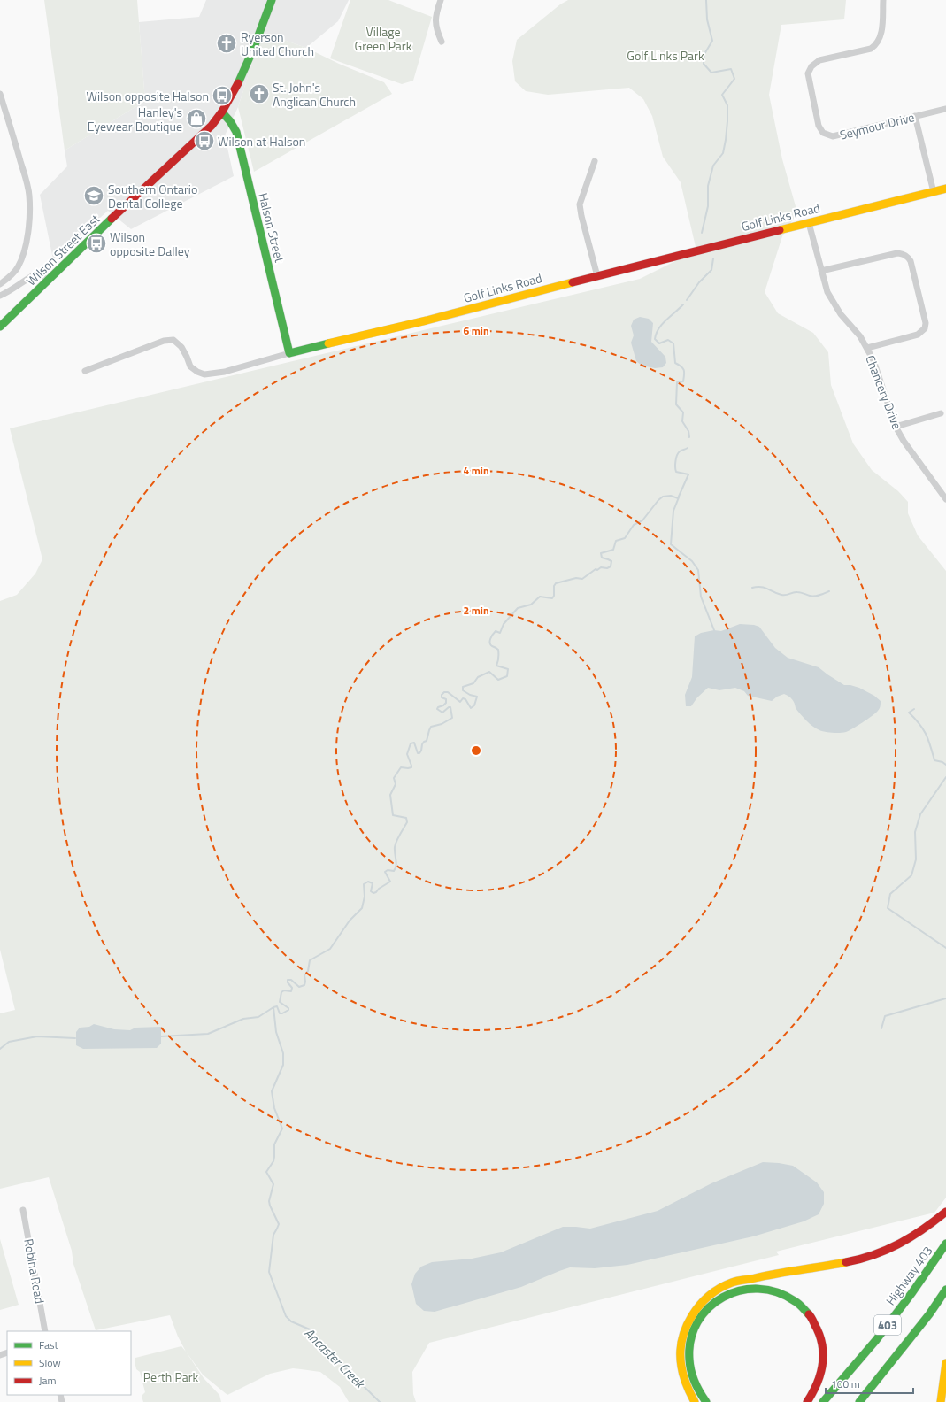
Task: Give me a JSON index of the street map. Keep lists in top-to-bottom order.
{
  "streets": {
    "main road": [
      "Golf Links Road",
      "Halson Street",
      "Wilson Street East",
      "Highway 403",
      "403"
    ],
    "street": ["Seymour Drive", "Chancery Drive", "Robina Road"]
  },
  "crossings": [
    ["Golf Links Road", "Halson Street"],
    ["Golf Links Road", "Chancery Drive"],
    ["Halson Street", "Wilson Street East"]
  ],
  "water": ["Ancaster Creek"],
  "parks": ["Village Green Park", "Golf Links Park", "Perth Park"],
  "places": {
    "church": ["Ryerson United Church", "St. John's Anglican Church"],
    "bus stop": ["Wilson opposite Halson", "Wilson at Halson", "Wilson opposite Dalley"],
    "shop": ["Hanley's Eyewear Boutique"],
    "school or university": ["Southern Ontario Dental College"]
  },
  "legend": ["Fast", "Slow", "Jam"],
  "scale_bar": "100 m",
  "rings": ["6 min", "4 min", "2 min"]
}
